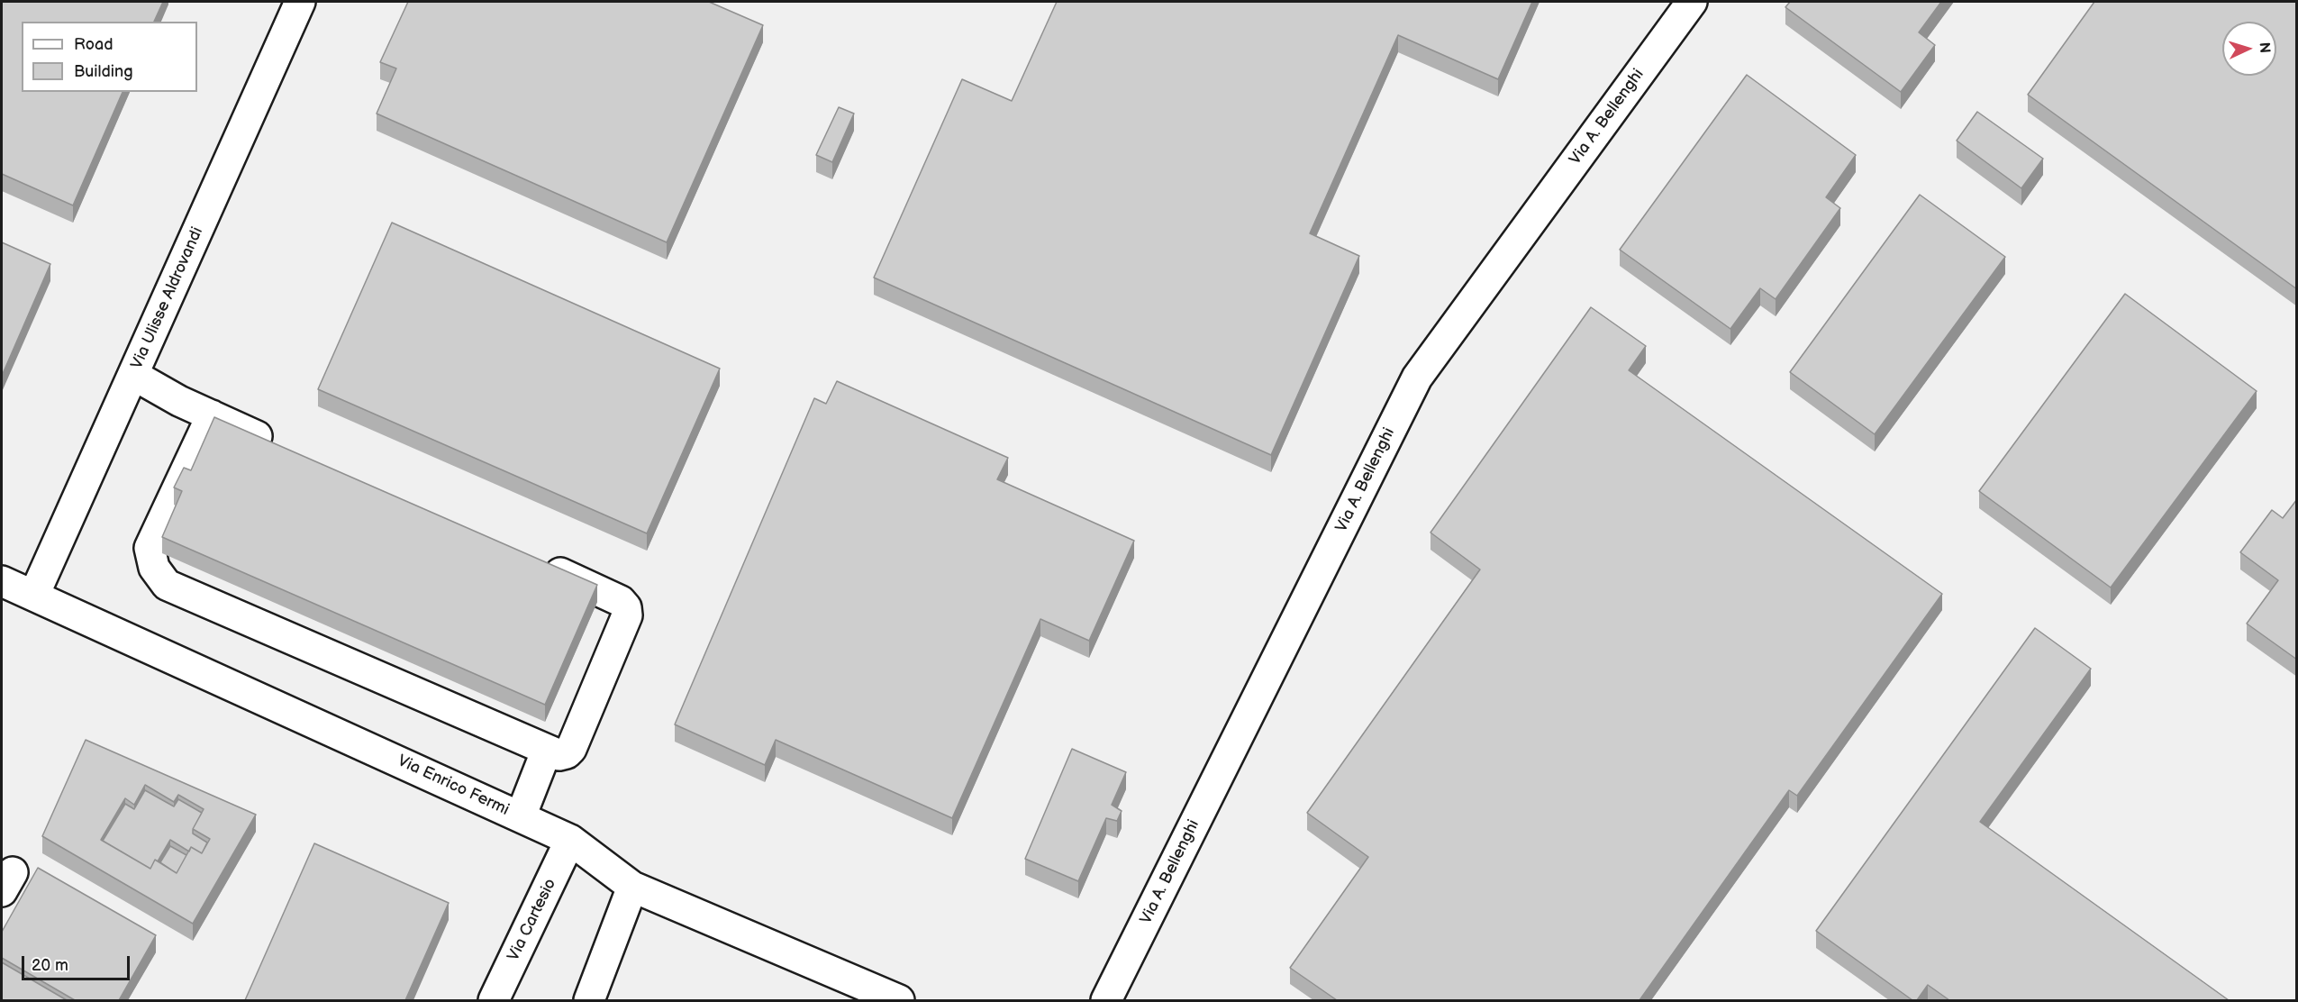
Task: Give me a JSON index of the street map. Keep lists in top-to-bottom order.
{
  "streets": {
    "street": [
      "Via A. Bellenghi",
      "Via Ulisse Aldrovandi",
      "Via Enrico Fermi",
      "Via Cartesio"
    ]
  },
  "crossings": [
    ["Via Ulisse Aldrovandi", "Via Enrico Fermi"],
    ["Via Enrico Fermi", "Via Cartesio"]
  ],
  "legend": ["Road", "Building"],
  "scale_bar": "20 m",
  "north": "right"
}
